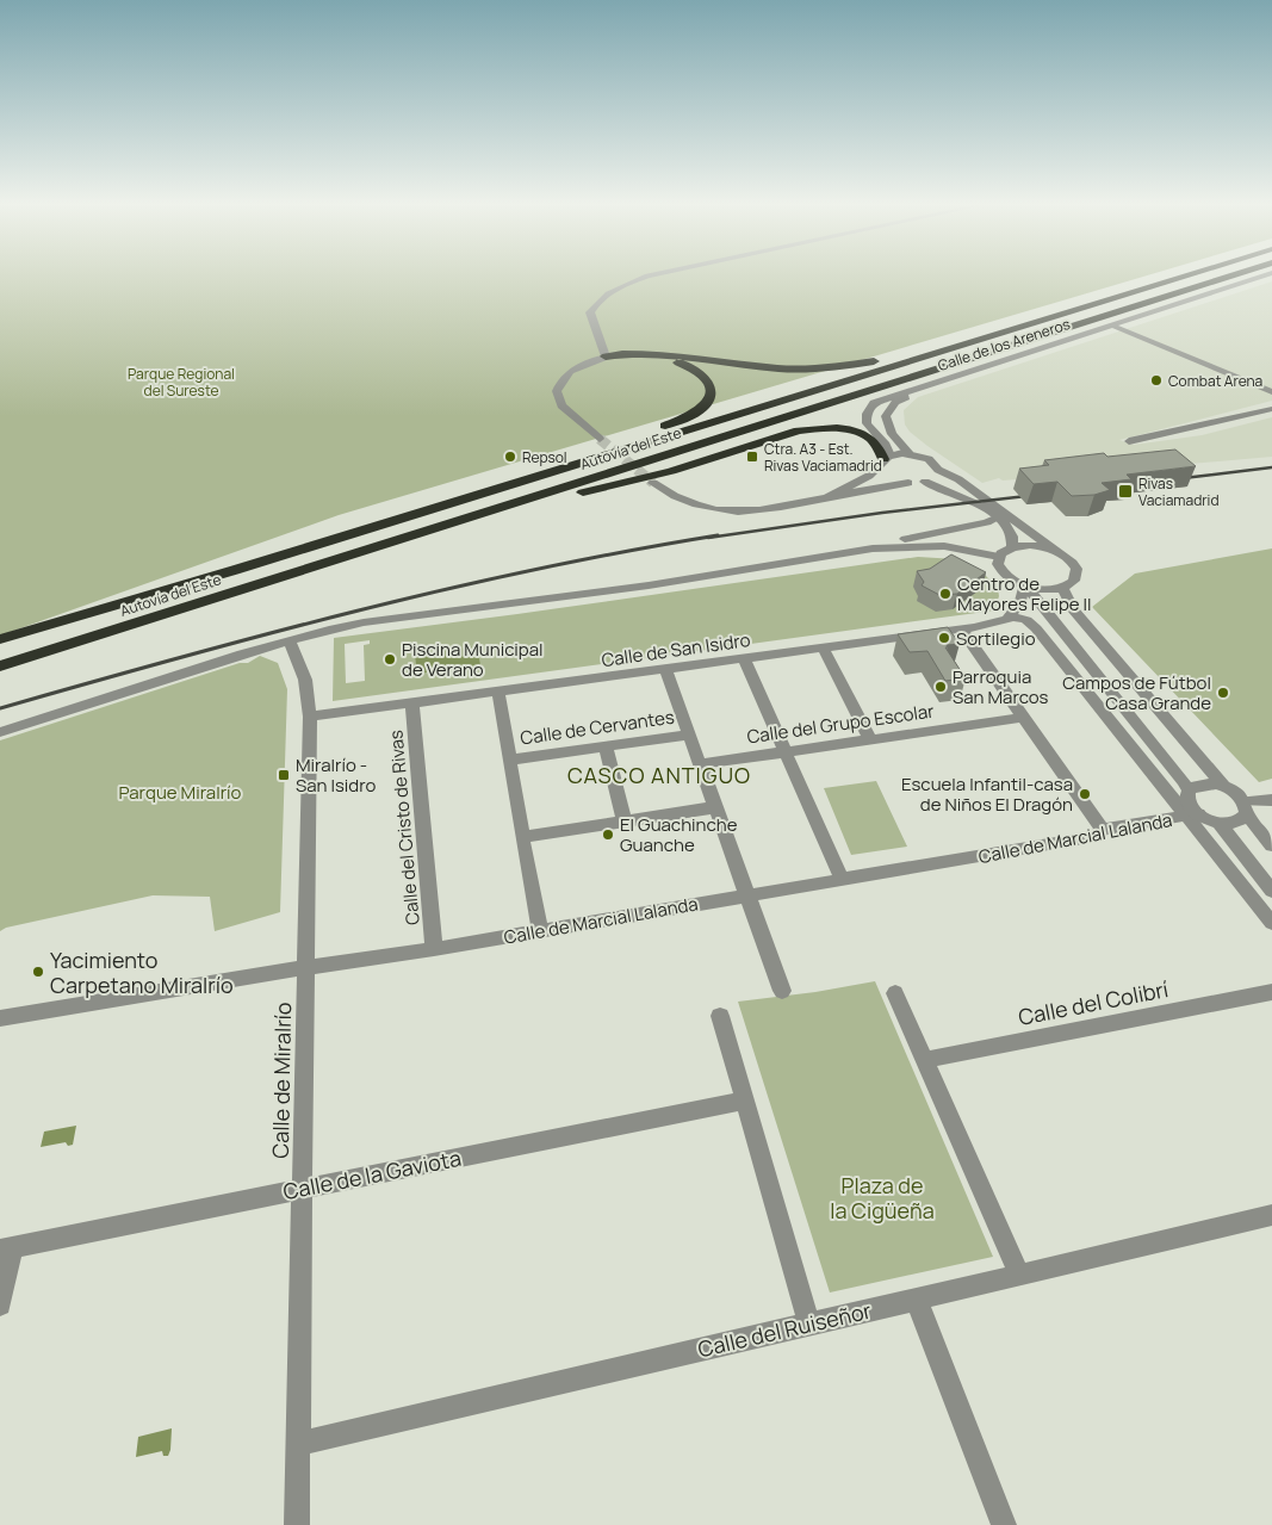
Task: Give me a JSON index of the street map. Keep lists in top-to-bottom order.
{
  "streets": {
    "highway": ["Autovía del Este"],
    "street": [
      "Calle de los Areneros",
      "Calle de San Isidro",
      "Calle del Grupo Escolar",
      "Calle de Cervantes",
      "Calle del Cristo de Rivas",
      "Calle de Marcial Lalanda",
      "Calle del Colibrí",
      "Calle de Miralrío",
      "Calle de la Gaviota",
      "Calle del Ruiseñor"
    ]
  },
  "crossings": [
    ["Calle de San Isidro", "Calle del Cristo de Rivas"],
    ["Calle de San Isidro", "Calle de Miralrío"],
    ["Calle del Cristo de Rivas", "Calle de Marcial Lalanda"],
    ["Calle de Marcial Lalanda", "Calle de Miralrío"],
    ["Calle de Miralrío", "Calle de la Gaviota"],
    ["Calle de Miralrío", "Calle del Ruiseñor"]
  ],
  "districts": ["CASCO ANTIGUO"],
  "parks": ["Parque Regional del Sureste", "Parque Miralrío", "Plaza de la Cigüeña"],
  "places": {
    "other": [
      "Combat Arena",
      "Repsol",
      "Centro de Mayores Felipe II",
      "Sortilegio",
      "Piscina Municipal de Verano",
      "Parroquia San Marcos",
      "Campos de Fútbol Casa Grande",
      "Escuela Infantil-casa de Niños El Dragón",
      "El Guachinche Guanche",
      "Yacimiento Carpetano Miralrío"
    ],
    "transit": ["Ctra. A3 - Est. Rivas Vaciamadrid", "Rivas Vaciamadrid", "Miralrío - San Isidro"]
  }
}
